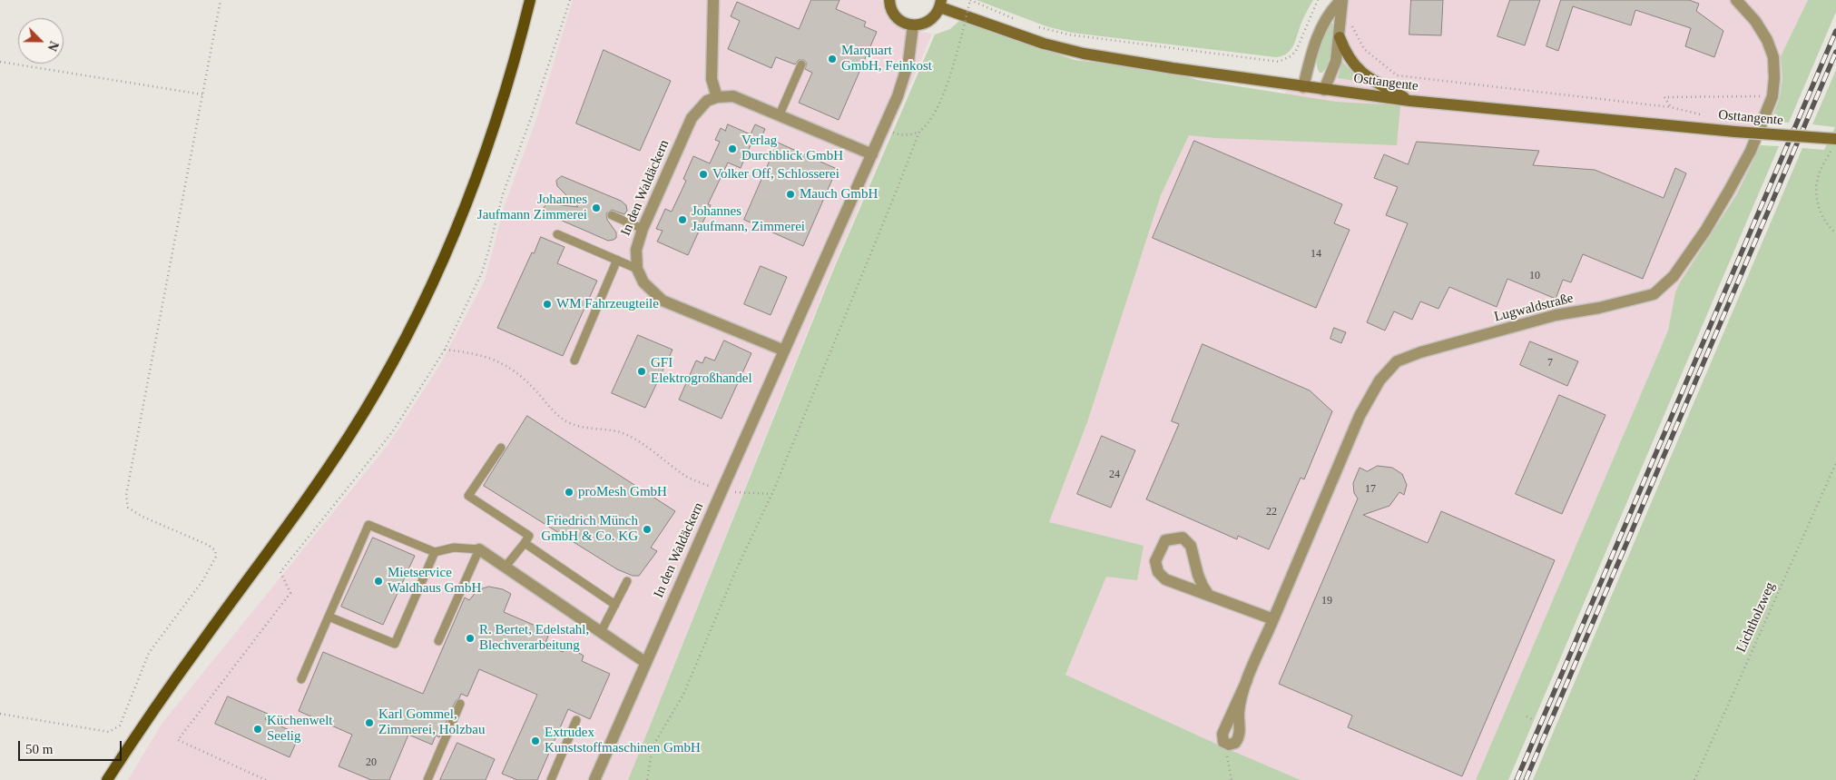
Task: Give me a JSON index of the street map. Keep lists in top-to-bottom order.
{
  "streets": {
    "main road": ["Osttangente"],
    "street": ["In den Waldäckern", "Lugwaldstraße"],
    "path": ["Lichtholzweg"]
  },
  "crossings": [
    ["Osttangente", "In den Waldäckern"]
  ],
  "places": [
    "Marquart GmbH, Feinkost",
    "Verlag Durchblick GmbH",
    "Volker Off, Schlosserei",
    "Mauch GmbH",
    "Johannes Jaufmann Zimmerei",
    "Johannes Jaufmann, Zimmerei",
    "WM Fahrzeugteile",
    "GFI Elektrogroßhandel",
    "proMesh GmbH",
    "Friedrich Münch GmbH & Co. KG",
    "Mietservice Waldhaus GmbH",
    "R. Bertet, Edelstahl, Blechverarbeitung",
    "Karl Gommel, Zimmerei, Holzbau",
    "Küchenwelt Seelig",
    "Extrudex Kunststoffmaschinen GmbH"
  ],
  "house_numbers": [
    "14",
    "10",
    "7",
    "24",
    "17",
    "22",
    "19",
    "20"
  ],
  "scale_bar": "50 m",
  "north": "bottom right"
}
